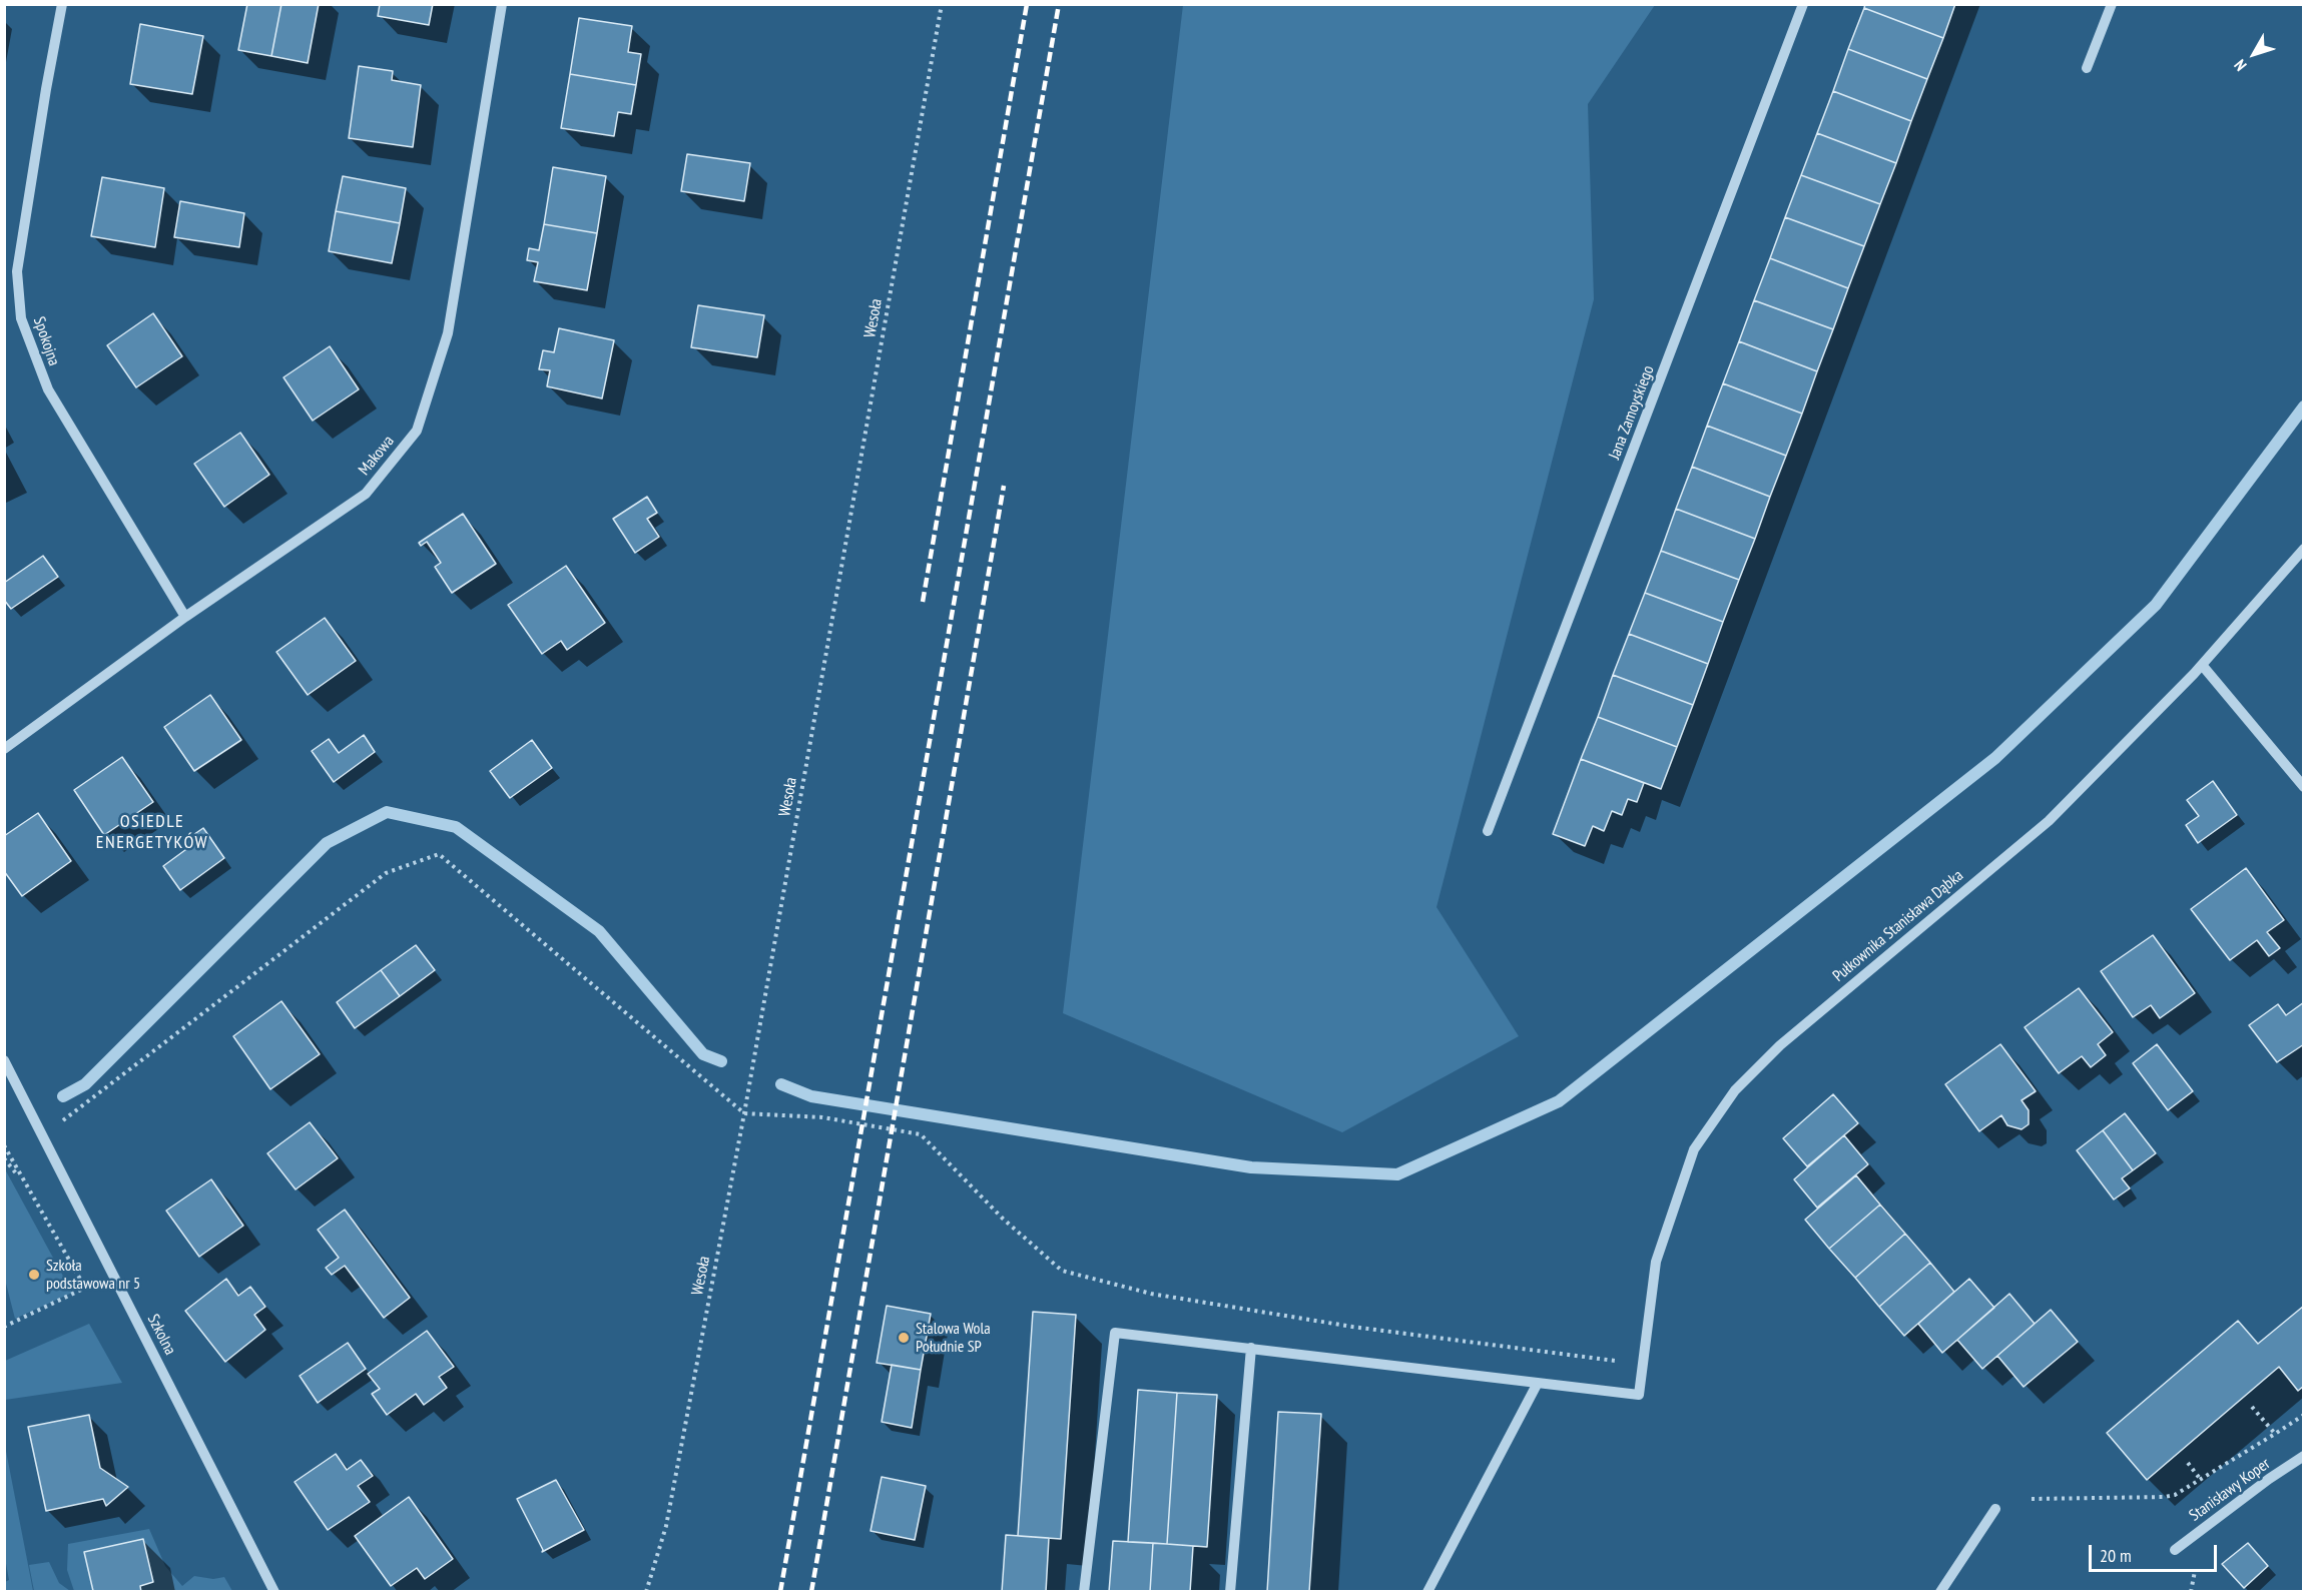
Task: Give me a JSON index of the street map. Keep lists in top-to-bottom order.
{
  "streets": {
    "street": [
      "Spokojna",
      "Jana Zamoyskiego",
      "Makowa",
      "Pułkownika Stanisława Dąbka",
      "Szkolna",
      "Stanisławy Koper"
    ],
    "path": ["Wesoła"]
  },
  "crossings": [
    ["Spokojna", "Makowa"]
  ],
  "districts": ["OSIEDLE ENERGETYKÓW"],
  "places": ["Szkoła podstawowa nr 5", "Stalowa Wola Południe SP"],
  "scale_bar": "20 m",
  "north": "bottom left"
}
